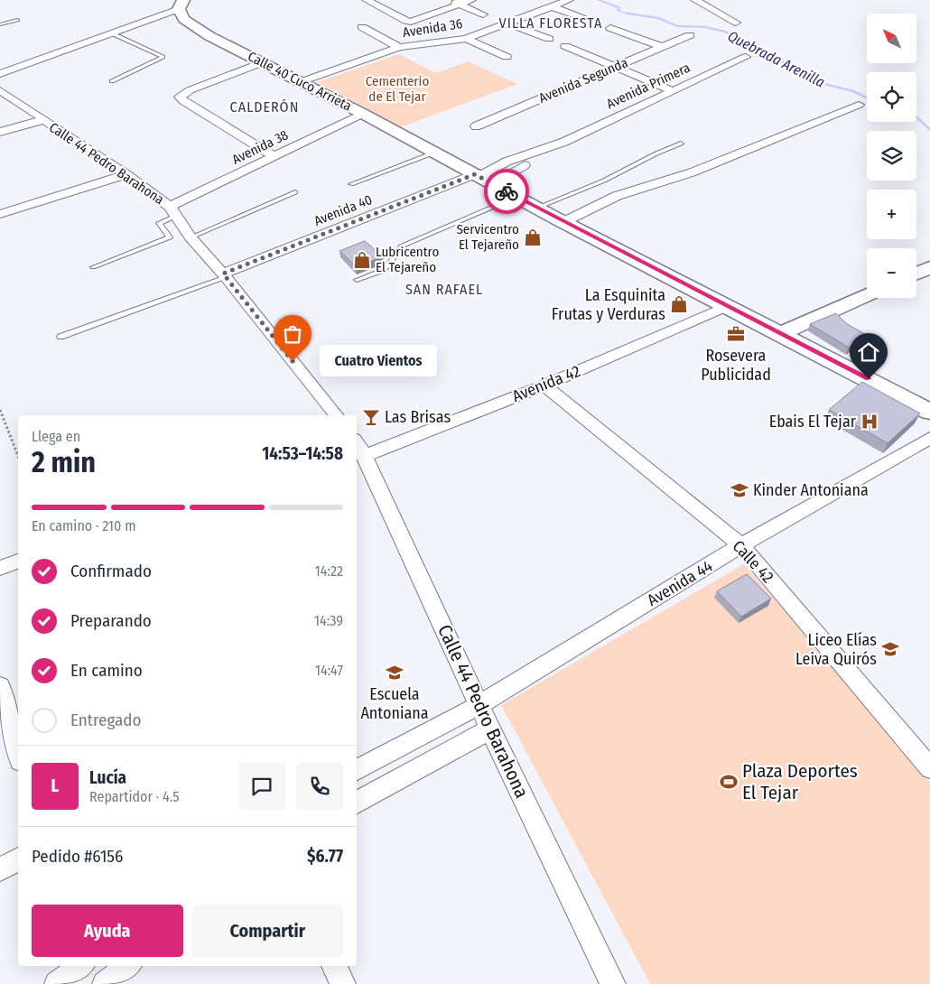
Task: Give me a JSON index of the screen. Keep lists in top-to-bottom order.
{
  "streets": {
    "main road": ["Calle 40 Cuco Arrieta"],
    "street": [
      "Avenida 36",
      "Avenida Segunda",
      "Avenida Primera",
      "Avenida 38",
      "Calle 44 Pedro Barahona",
      "Avenida 40",
      "Avenida 42",
      "Calle 42",
      "Avenida 44"
    ]
  },
  "crossings": [
    ["Avenida 36", "Calle 40 Cuco Arrieta"],
    ["Calle 40 Cuco Arrieta", "Avenida Primera"],
    ["Calle 40 Cuco Arrieta", "Avenida 38"],
    ["Calle 40 Cuco Arrieta", "Avenida 40"],
    ["Calle 40 Cuco Arrieta", "Avenida 42"],
    ["Avenida Primera", "Avenida 40"],
    ["Avenida 38", "Calle 44 Pedro Barahona"],
    ["Calle 44 Pedro Barahona", "Avenida 40"],
    ["Calle 44 Pedro Barahona", "Avenida 42"],
    ["Calle 44 Pedro Barahona", "Avenida 44"],
    ["Avenida 42", "Calle 42"],
    ["Calle 42", "Avenida 44"]
  ],
  "districts": ["VILLA FLORESTA", "CALDERÓN", "SAN RAFAEL"],
  "water": ["Quebrada Arenilla"],
  "parks": ["Cementerio de El Tejar"],
  "places": {
    "shop": ["Servicentro El Tejareño", "Lubricentro El Tejareño", "La Esquinita Frutas y Verduras"],
    "office": ["Rosevera Publicidad"],
    "other": ["Cuatro Vientos"],
    "bar": ["Las Brisas"],
    "hospital": ["Ebais El Tejar"],
    "school or university": ["Kinder Antoniana", "Liceo Elías Leiva Quirós", "Escuela Antoniana"],
    "sports": ["Plaza Deportes El Tejar"]
  },
  "north": "top left",
  "page": {
    "map_buttons": ["+", "−"],
    "bubble": "Cuatro Vientos",
    "heading": ["2 min", "Llega en", "14:53–14:58"],
    "panel": [
      "Lucía",
      "Repartidor · 4.5",
      "Pedido #6156",
      "$6.77"
    ],
    "bar": "En camino · 210 m",
    "list": [
      ["Confirmado", "14:22"],
      ["Preparando", "14:39"],
      ["En camino", "14:47"],
      "Entregado"
    ],
    "round": "L",
    "buttons": ["Ayuda", "Compartir"]
  }
}
